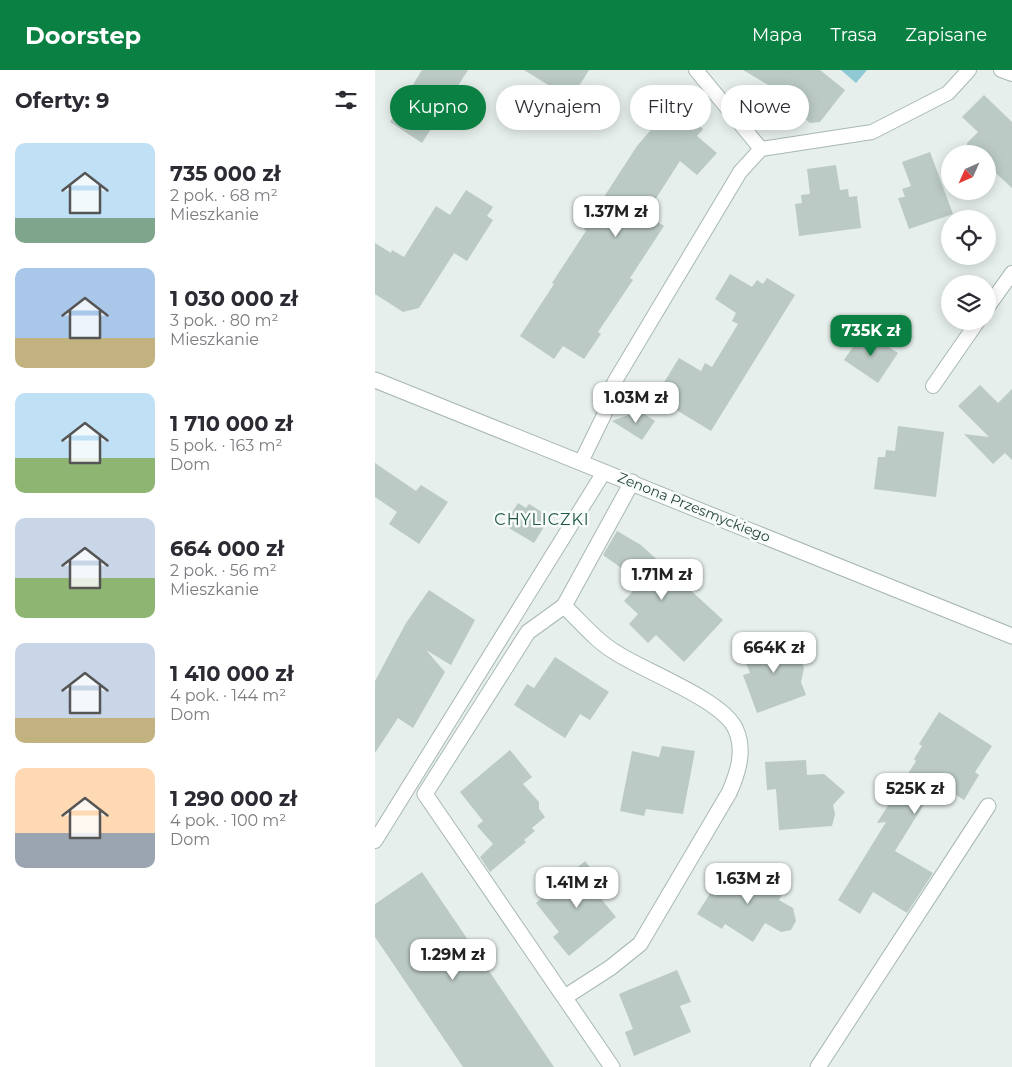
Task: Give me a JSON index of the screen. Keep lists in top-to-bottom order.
{
  "streets": {
    "street": ["Zenona Przesmyckiego"]
  },
  "districts": ["CHYLICZKI"],
  "north": "bottom left",
  "page": {
    "header": "Doorstep",
    "nav": ["Mapa", "Trasa", "Zapisane"],
    "heading": "Oferty: 9",
    "chip": [
      "Kupno",
      "Wynajem",
      "Filtry",
      "Nowe"
    ],
    "list": [
      {
        "name": "735 000 zł",
        "note": "2 pok. · 68 m² · Mieszkanie"
      },
      {
        "name": "1 030 000 zł",
        "note": "3 pok. · 80 m² · Mieszkanie"
      },
      {
        "name": "1 710 000 zł",
        "note": "5 pok. · 163 m² · Dom"
      },
      {
        "name": "664 000 zł",
        "note": "2 pok. · 56 m² · Mieszkanie"
      },
      {
        "name": "1 410 000 zł",
        "note": "4 pok. · 144 m² · Dom"
      },
      {
        "name": "1 290 000 zł",
        "note": "4 pok. · 100 m² · Dom"
      }
    ],
    "price": [
      "1.37M zł",
      "735K zł",
      "1.03M zł",
      "1.71M zł",
      "664K zł",
      "525K zł",
      "1.63M zł",
      "1.41M zł",
      "1.29M zł"
    ]
  }
}
